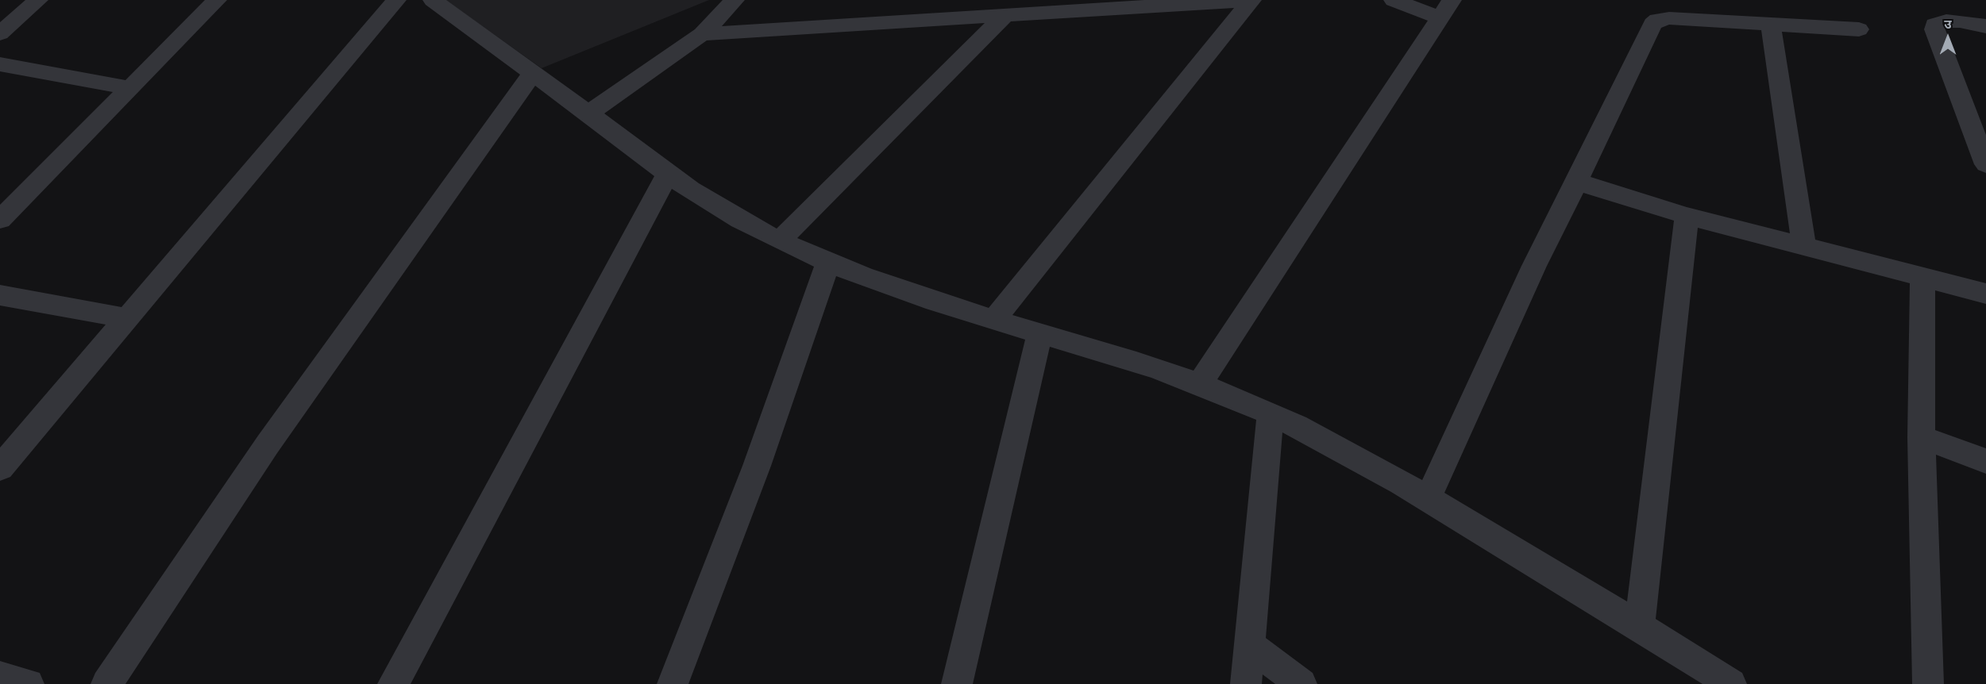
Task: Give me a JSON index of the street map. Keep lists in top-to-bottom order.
{
  "north": "top"
}
